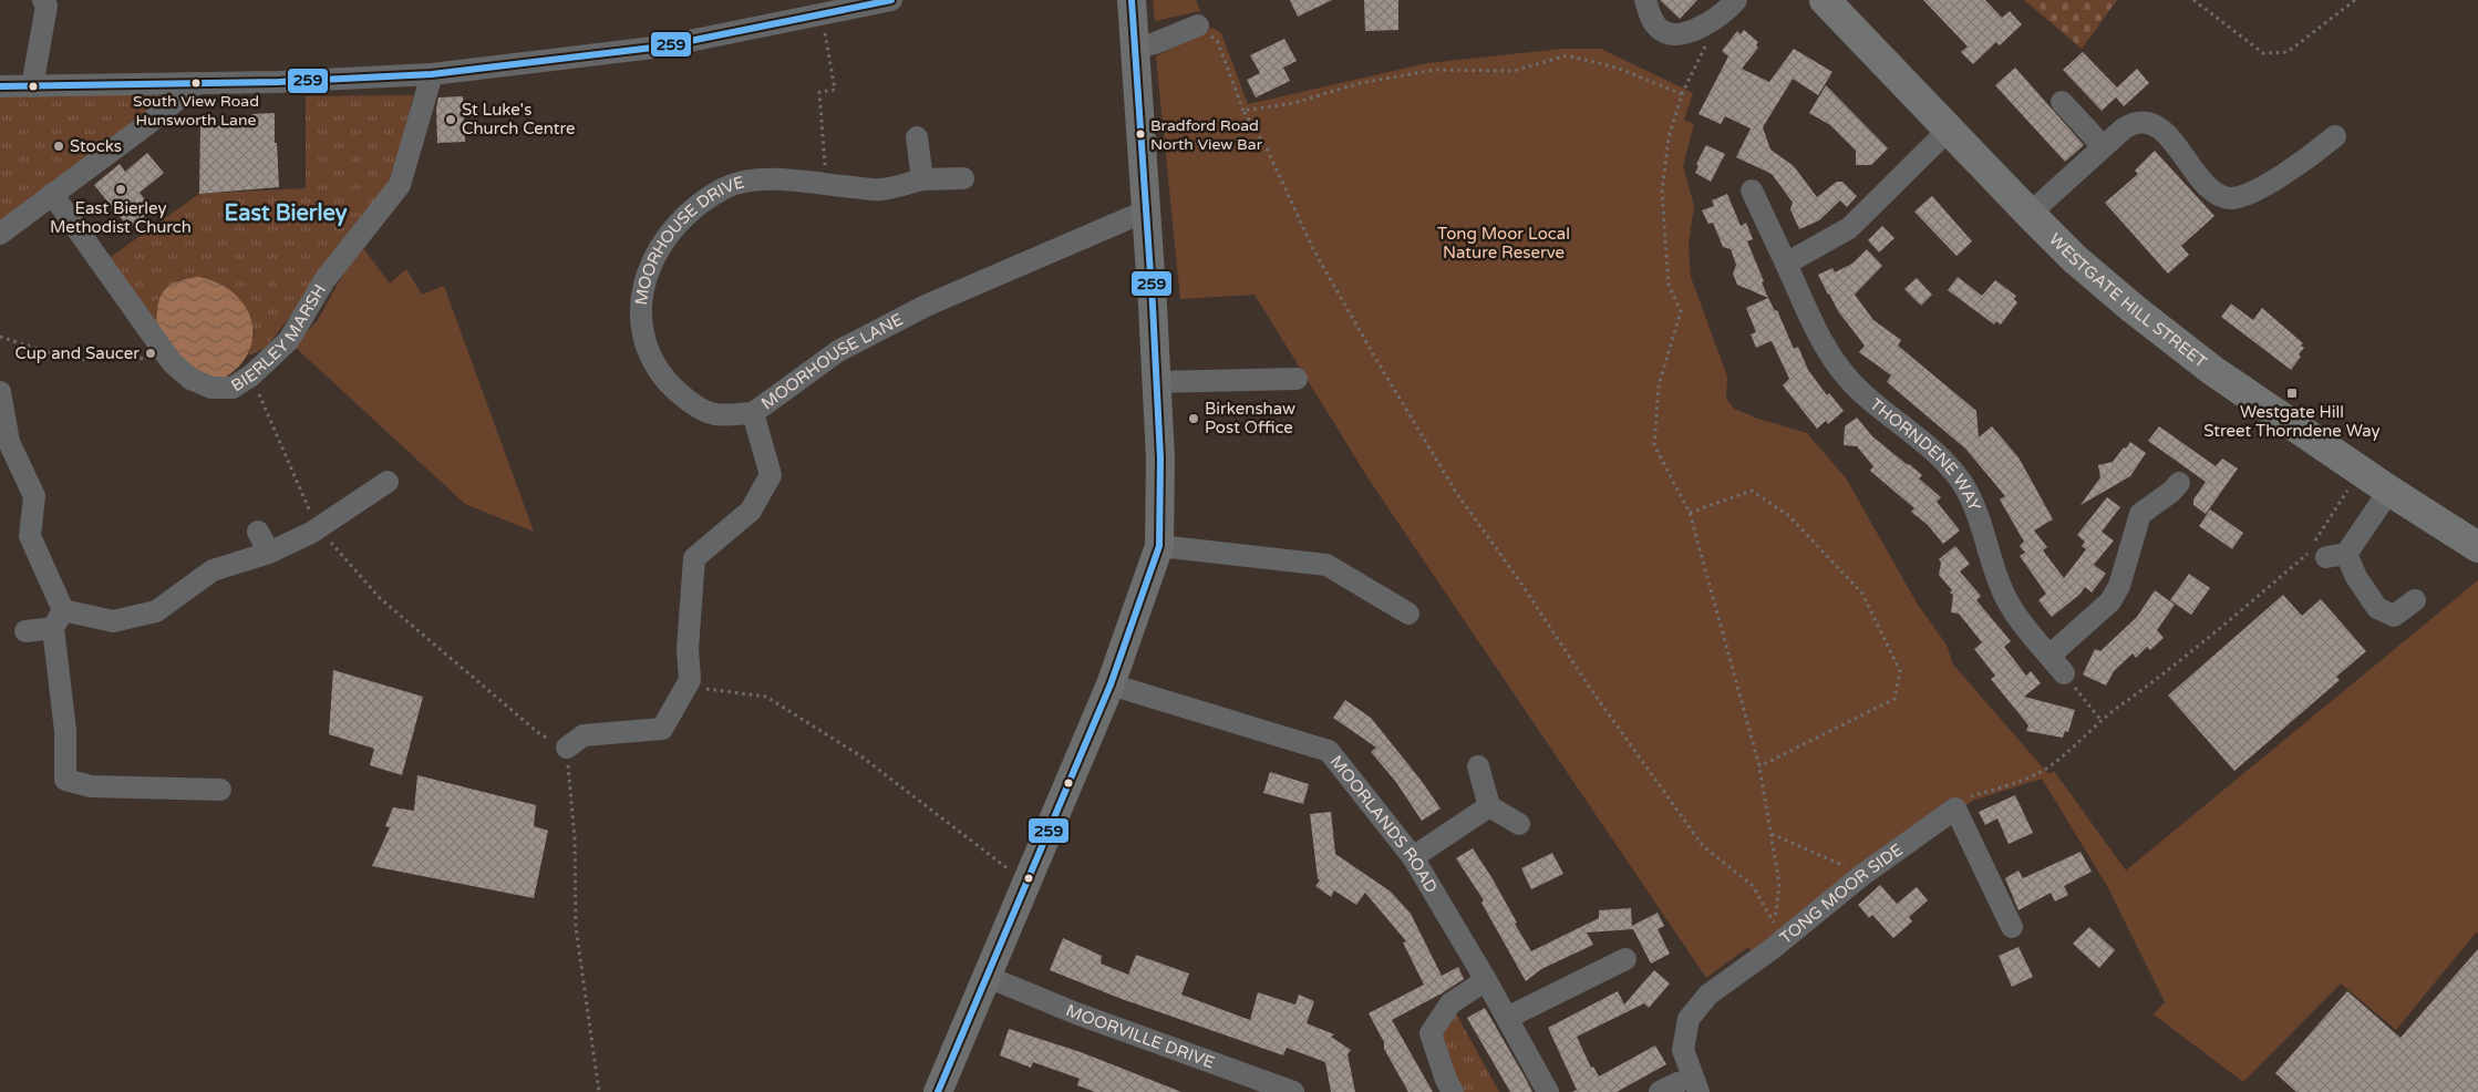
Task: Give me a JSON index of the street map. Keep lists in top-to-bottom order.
{
  "streets": {
    "highway": ["WESTGATE HILL STREET"],
    "street": [
      "MOORHOUSE DRIVE",
      "BIERLEY MARSH",
      "MOORHOUSE LANE",
      "THORNDENE WAY",
      "MOORLANDS ROAD",
      "TONG MOOR SIDE",
      "MOORVILLE DRIVE"
    ]
  },
  "crossings": [
    ["MOORHOUSE DRIVE", "MOORHOUSE LANE"]
  ],
  "districts": ["East Bierley"],
  "parks": ["Tong Moor Local Nature Reserve"],
  "places": {
    "other": [
      "South View Road Hunsworth Lane",
      "St Luke's Church Centre",
      "Bradford Road North View Bar",
      "Stocks",
      "East Bierley Methodist Church",
      "Cup and Saucer",
      "Birkenshaw Post Office"
    ],
    "transit": ["Westgate Hill Street Thorndene Way"]
  },
  "lines": ["transit line 259"]
}
